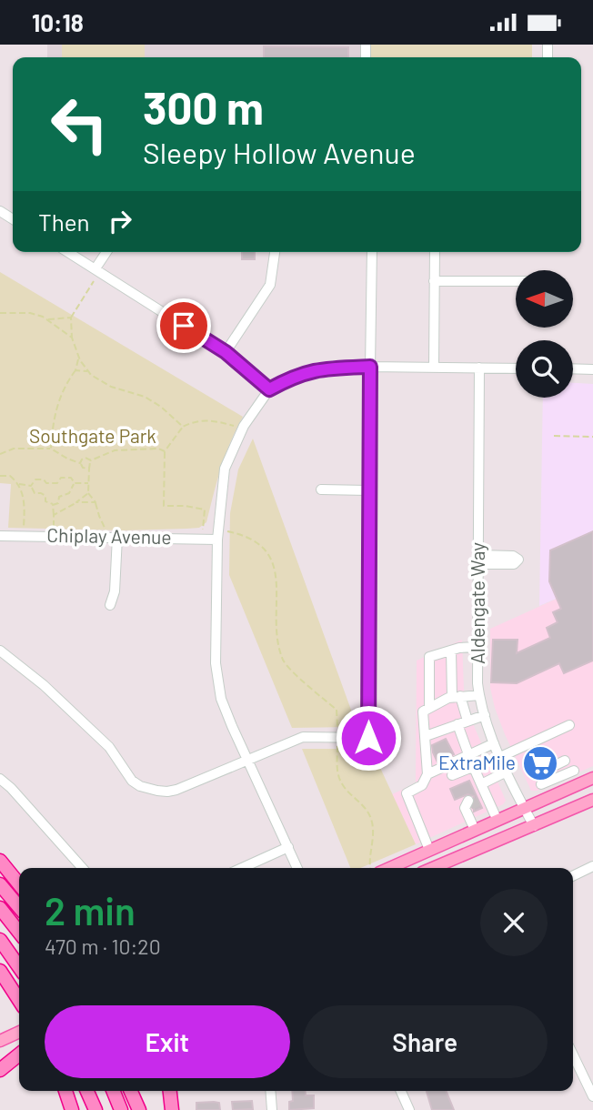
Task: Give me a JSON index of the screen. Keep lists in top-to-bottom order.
{
  "streets": {
    "street": ["Chiplay Avenue", "Aldengate Way"]
  },
  "parks": ["Southgate Park"],
  "places": {
    "supermarket": ["ExtraMile"]
  },
  "north": "left",
  "page": {
    "status": "10:18",
    "turn": ["300 m", "Sleepy Hollow Avenue"],
    "then": "Then",
    "heading": ["2 min", "470 m · 10:20"],
    "buttons": ["Exit", "Share"]
  }
}
